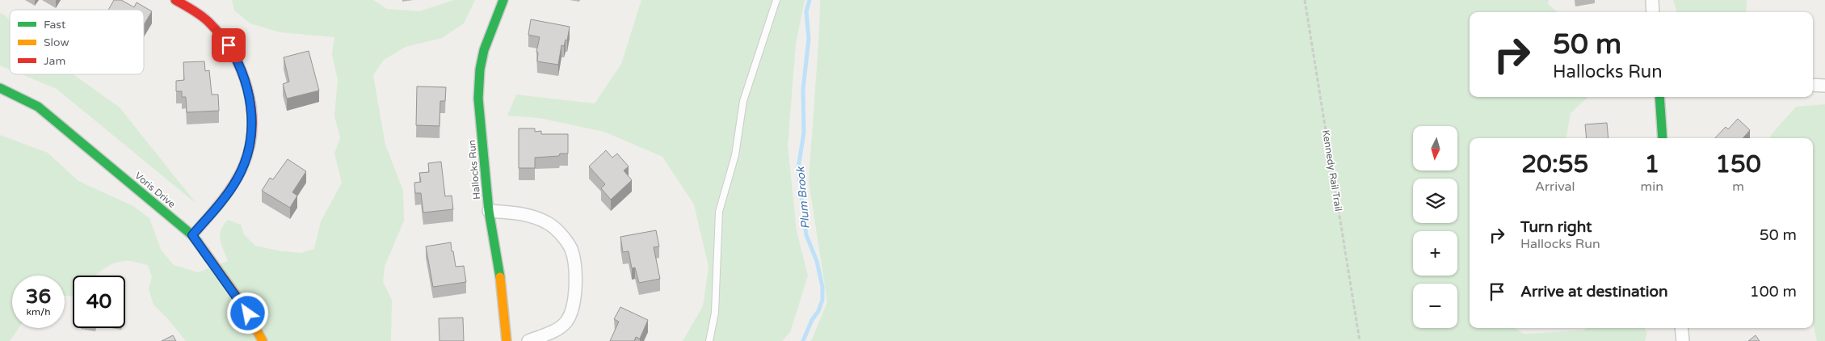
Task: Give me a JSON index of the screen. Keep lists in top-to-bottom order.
{
  "streets": {
    "street": ["Hallocks Run", "Voris Drive"],
    "path": ["Kennedy Rail Trail"]
  },
  "water": ["Plum Brook"],
  "legend": ["Fast", "Slow", "Jam"],
  "north": "bottom",
  "page": {
    "turn": ["50 m", "Hallocks Run"],
    "map_buttons": ["+", "−"],
    "eta": [
      "20:55",
      "Arrival",
      "1",
      "min",
      "150",
      "m"
    ],
    "list": [
      {
        "name": "Turn right",
        "note": "Hallocks Run",
        "value": "50 m"
      },
      {
        "name": "Arrive at destination",
        "value": "100 m"
      }
    ],
    "speed": "36 km/h",
    "limit": "40"
  }
}
